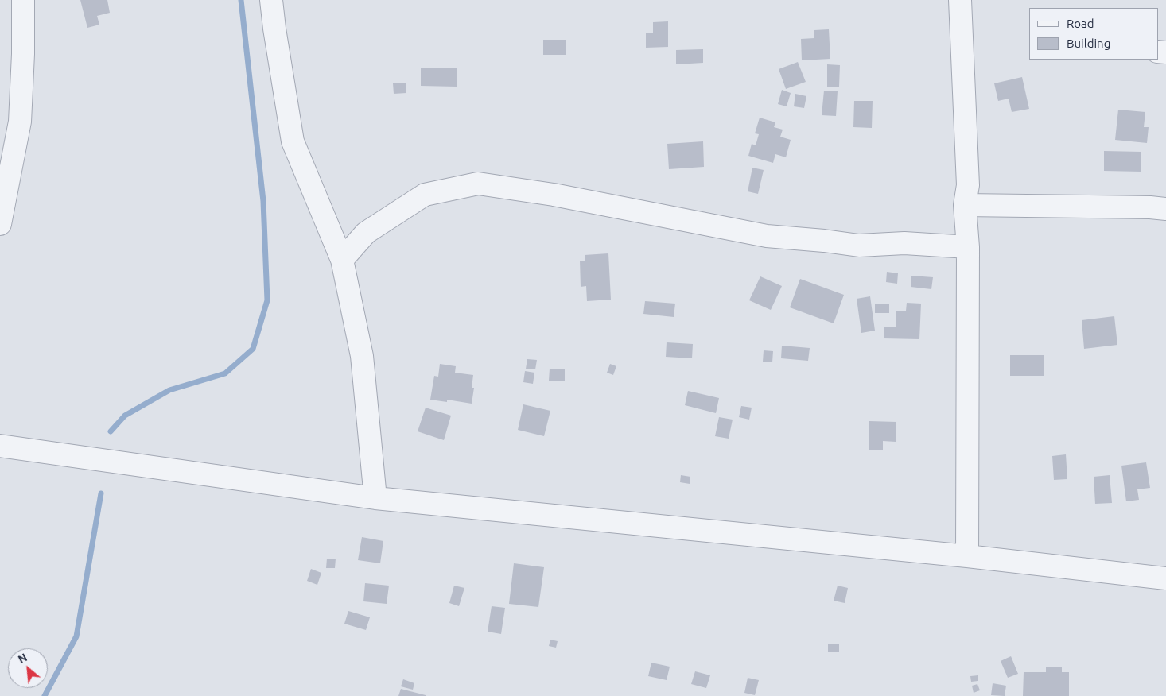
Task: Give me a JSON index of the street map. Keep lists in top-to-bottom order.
{
  "legend": ["Road", "Building"],
  "north": "top left"
}
